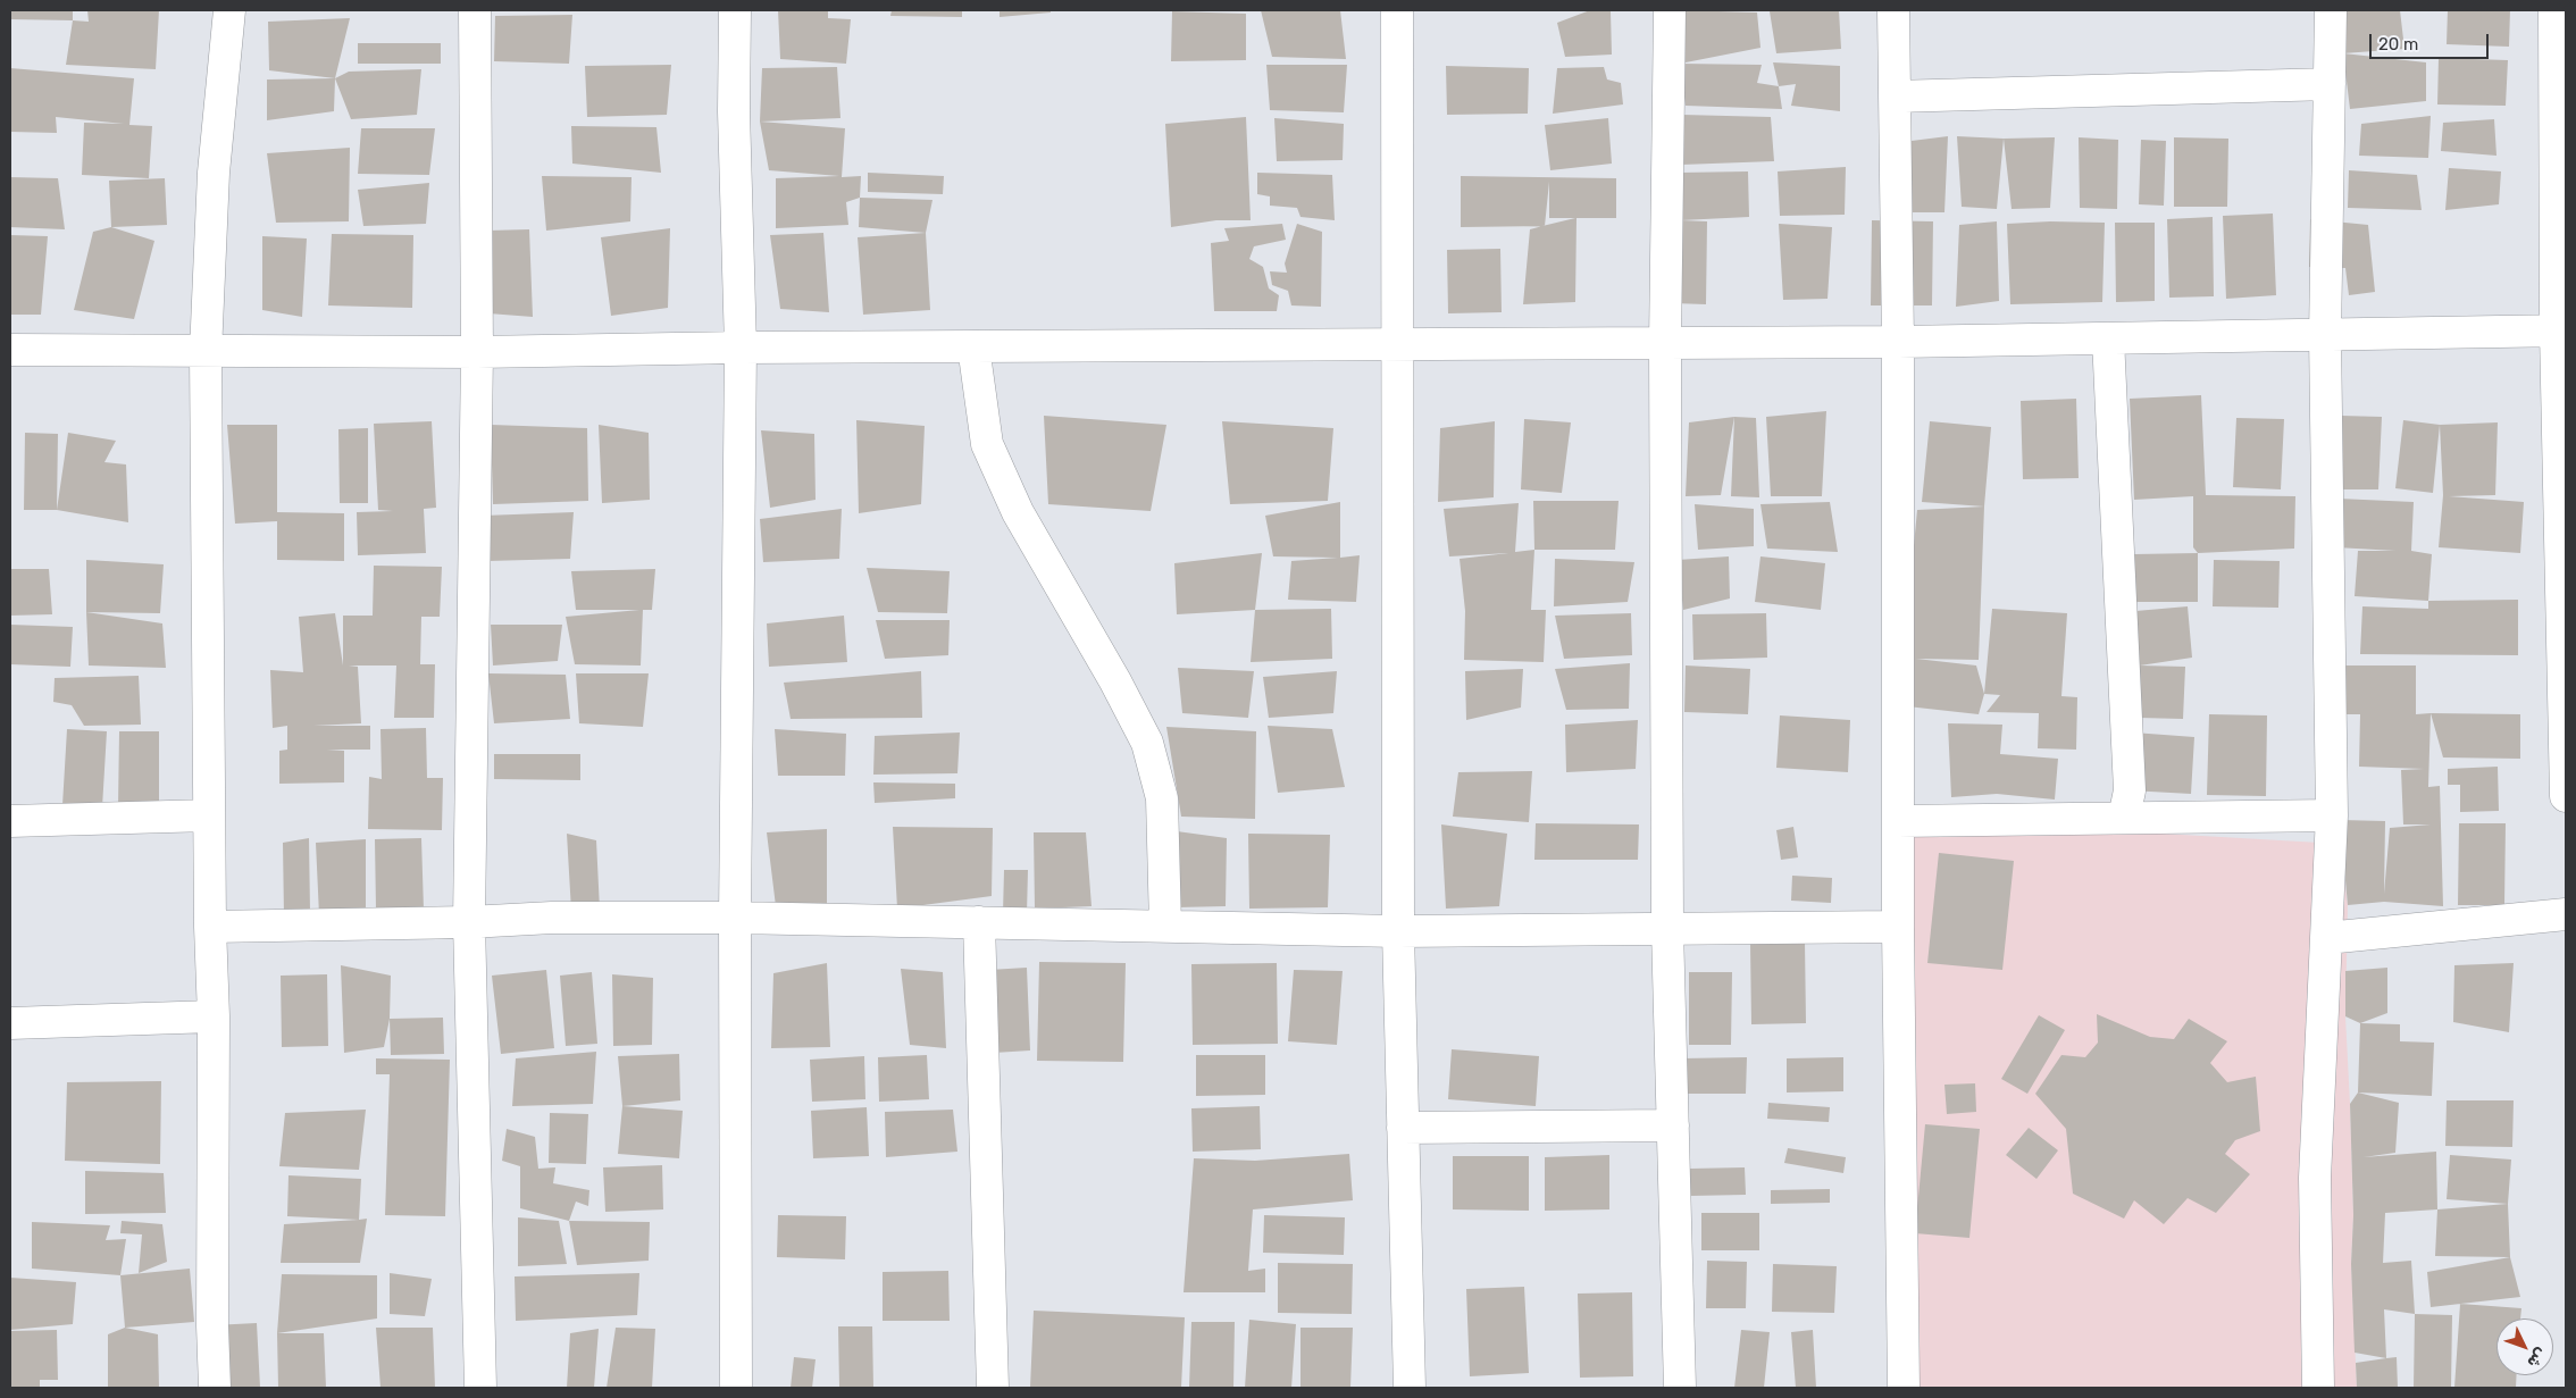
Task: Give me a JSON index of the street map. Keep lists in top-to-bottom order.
{
  "scale_bar": "20 m",
  "north": "bottom right"
}
